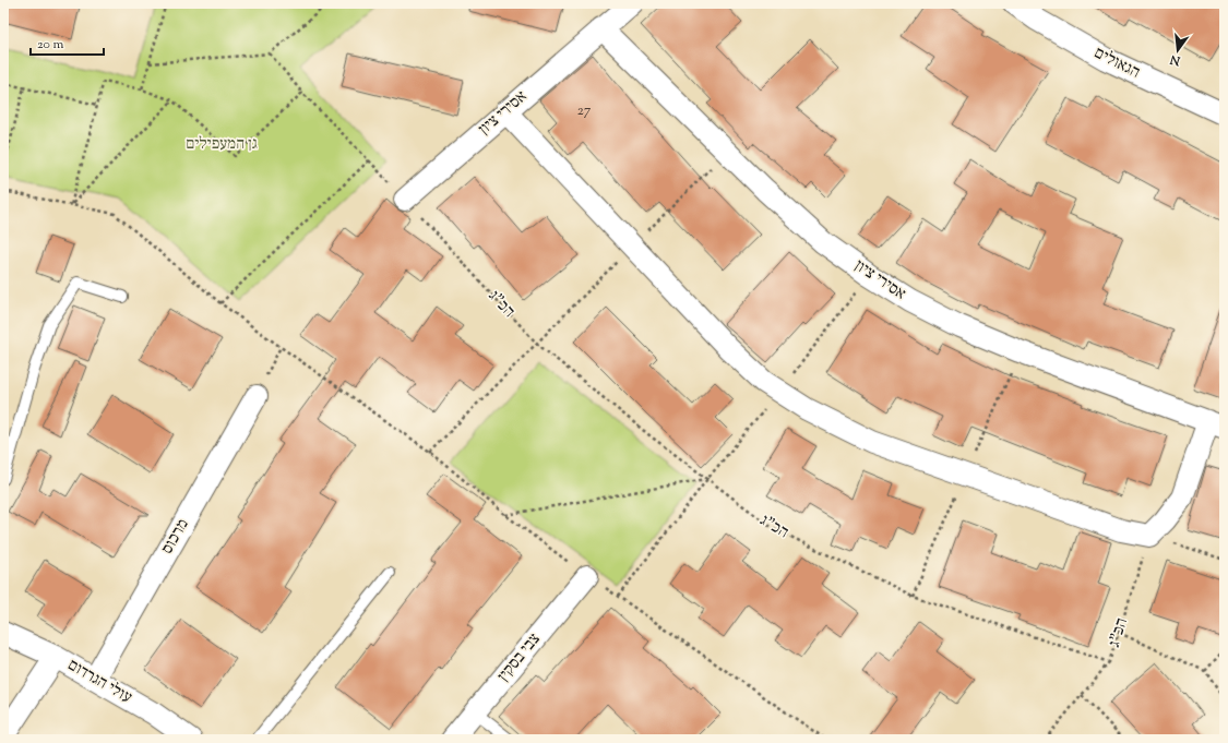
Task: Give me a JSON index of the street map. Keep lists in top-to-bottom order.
{
  "streets": {
    "street": [
      "הגאולים",
      "אסירי ציון",
      "מרכוס",
      "צבי בסקין",
      "עולי הגרדום"
    ],
    "path": ["הכ\"ג"]
  },
  "crossings": [
    ["אסירי ציון", "הכ\"ג"],
    ["מרכוס", "עולי הגרדום"]
  ],
  "parks": ["גן המעפילים"],
  "house_numbers": ["27"],
  "scale_bar": "20 m",
  "north": "bottom"
}
